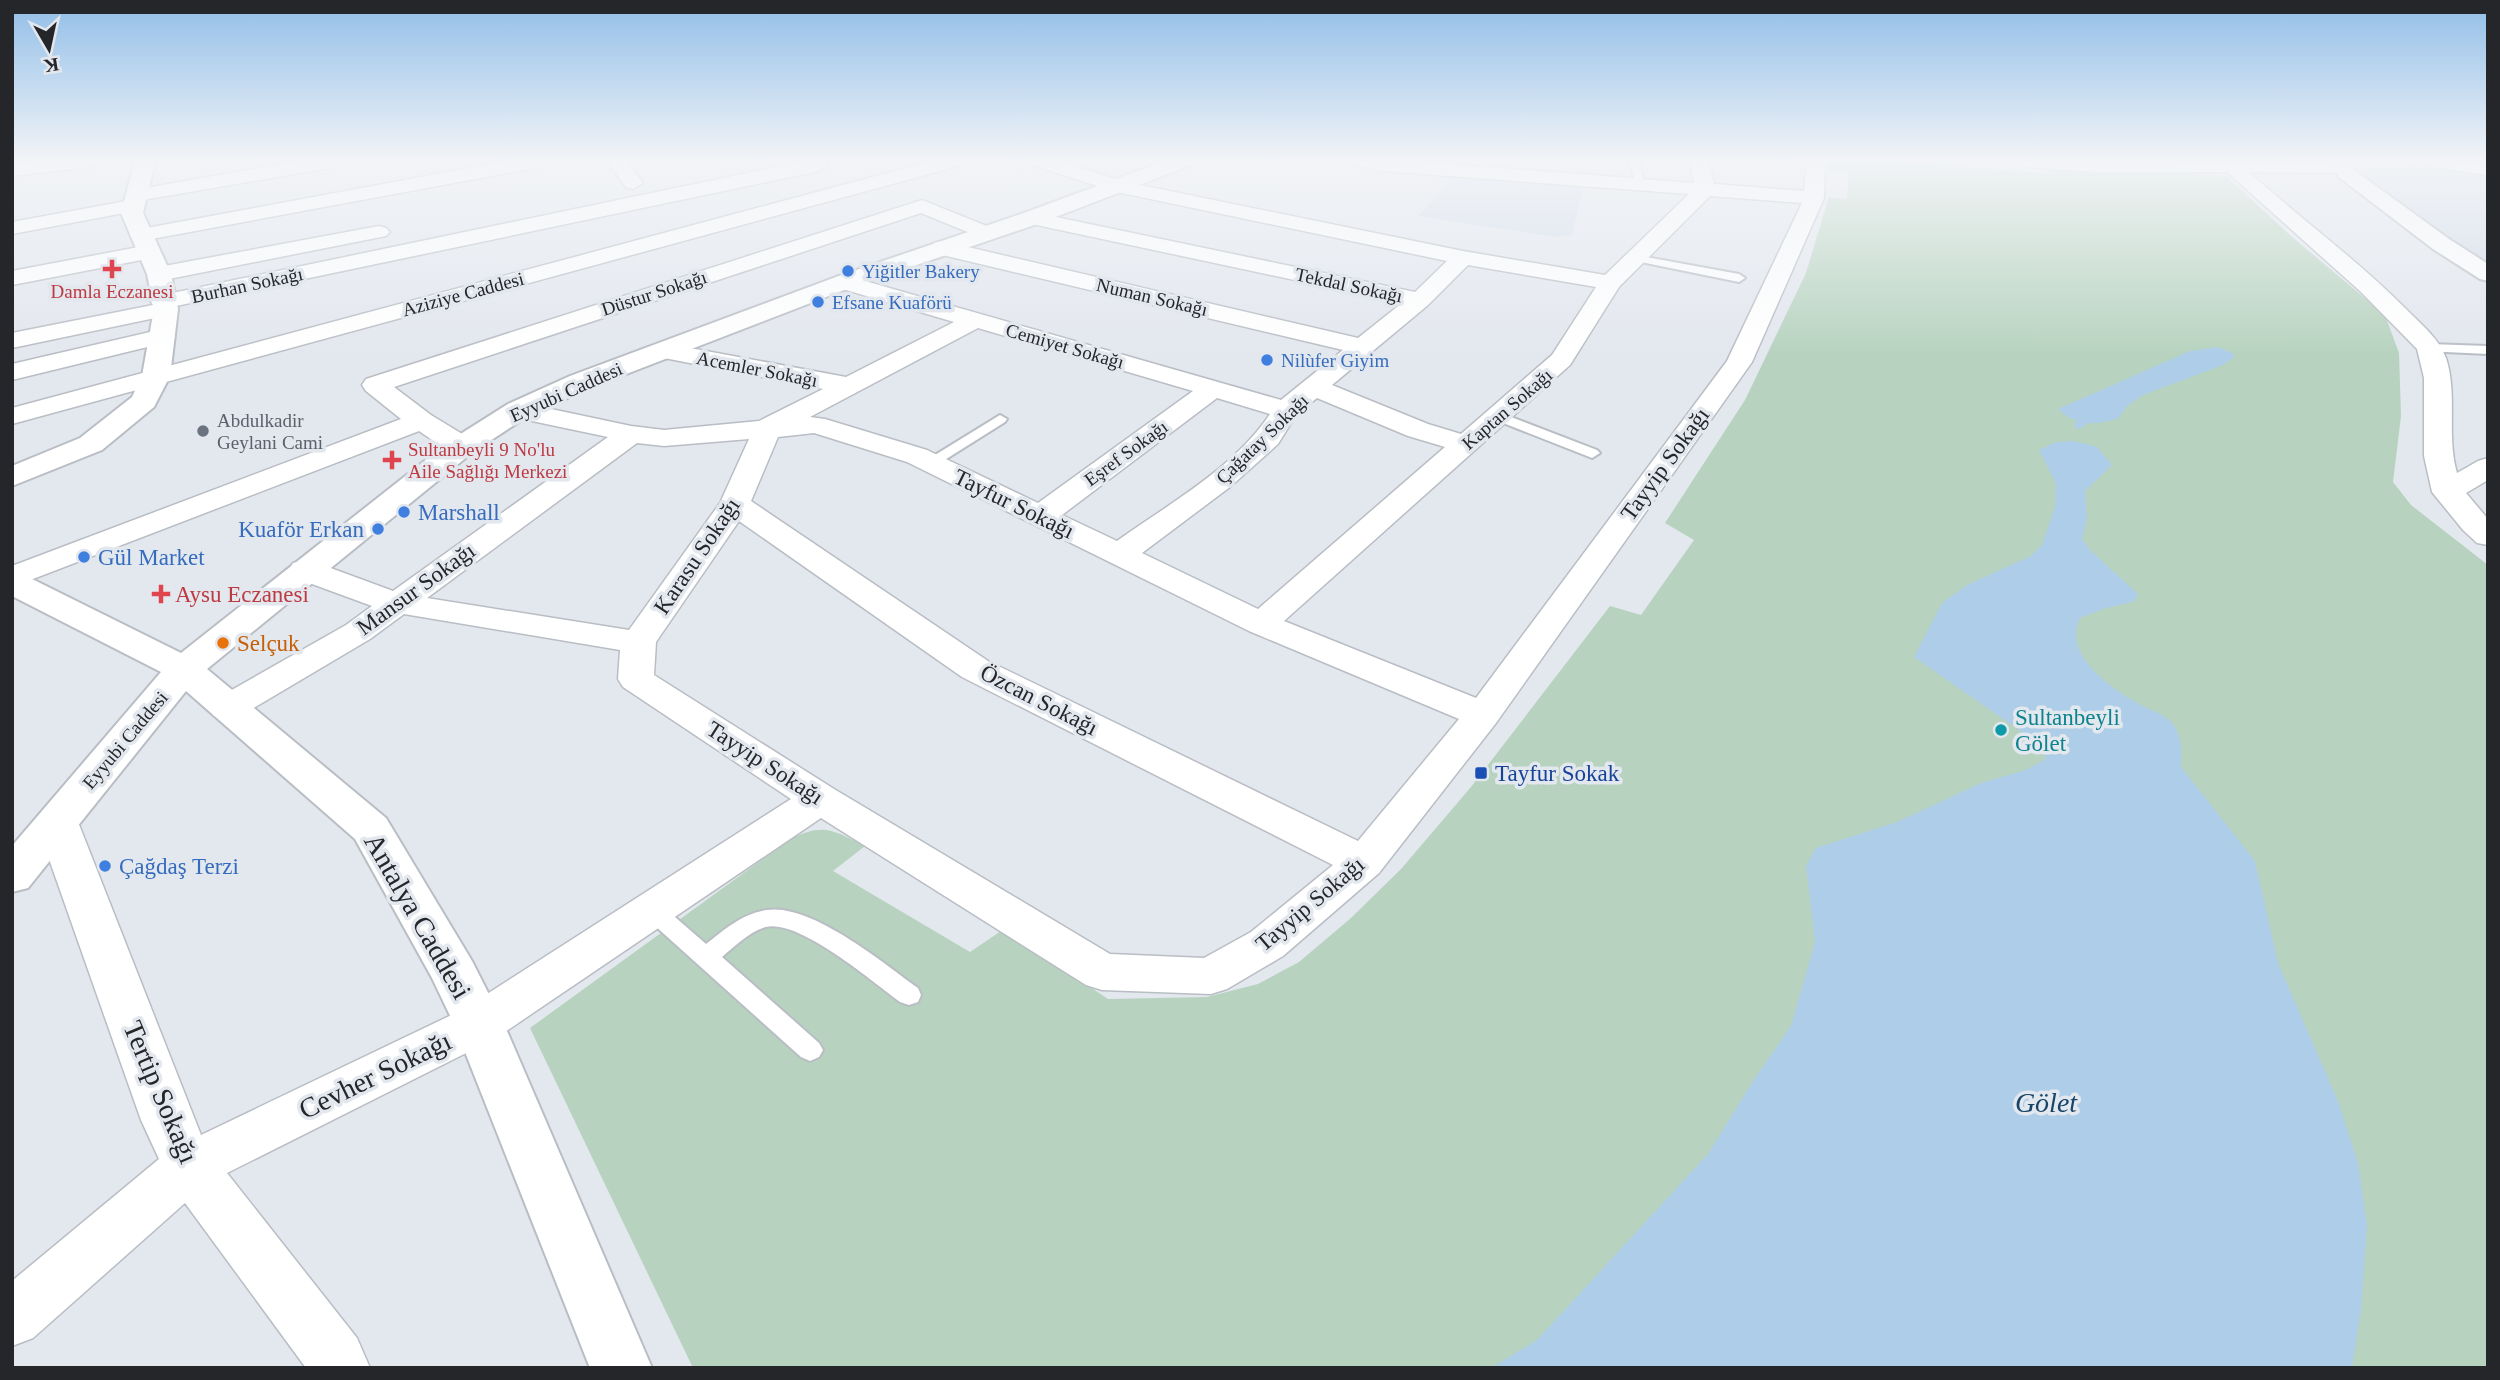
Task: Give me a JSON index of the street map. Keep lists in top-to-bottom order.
{
  "streets": {
    "street": [
      "Burhan Sokağı",
      "Tekdal Sokağı",
      "Düstur Sokağı",
      "Aziziye Caddesi",
      "Numan Sokağı",
      "Cemiyet Sokağı",
      "Acemler Sokağı",
      "Eyyubi Caddesi",
      "Kaptan Sokağı",
      "Çağatay Sokağı",
      "Eşref Sokağı",
      "Tayyip Sokağı",
      "Tayfur Sokağı",
      "Karasu Sokağı",
      "Mansur Sokağı",
      "Özcan Sokağı",
      "Antalya Caddesi",
      "Cevher Sokağı",
      "Tertip Sokağı"
    ]
  },
  "crossings": [
    ["Tekdal Sokağı", "Çağatay Sokağı"],
    ["Düstur Sokağı", "Eyyubi Caddesi"],
    ["Numan Sokağı", "Eyyubi Caddesi"],
    ["Numan Sokağı", "Çağatay Sokağı"],
    ["Cemiyet Sokağı", "Eyyubi Caddesi"],
    ["Cemiyet Sokağı", "Çağatay Sokağı"],
    ["Cemiyet Sokağı", "Eşref Sokağı"],
    ["Acemler Sokağı", "Eyyubi Caddesi"],
    ["Eyyubi Caddesi", "Tayfur Sokağı"],
    ["Eyyubi Caddesi", "Antalya Caddesi"],
    ["Eyyubi Caddesi", "Tertip Sokağı"],
    ["Kaptan Sokağı", "Tayfur Sokağı"],
    ["Çağatay Sokağı", "Tayfur Sokağı"],
    ["Eşref Sokağı", "Tayfur Sokağı"],
    ["Tayyip Sokağı", "Tayfur Sokağı"],
    ["Tayyip Sokağı", "Karasu Sokağı"],
    ["Tayyip Sokağı", "Özcan Sokağı"],
    ["Tayyip Sokağı", "Cevher Sokağı"],
    ["Tayfur Sokağı", "Karasu Sokağı"],
    ["Tayfur Sokağı", "Mansur Sokağı"],
    ["Karasu Sokağı", "Özcan Sokağı"],
    ["Mansur Sokağı", "Antalya Caddesi"],
    ["Antalya Caddesi", "Cevher Sokağı"],
    ["Cevher Sokağı", "Tertip Sokağı"]
  ],
  "water": ["Gölet"],
  "places": {
    "health": ["Damla Eczanesi", "Sultanbeyli 9 No'lu Aile Sağlığı Merkezi", "Aysu Eczanesi"],
    "other": [
      "Yiğitler Bakery",
      "Efsane Kuaförü",
      "Nilùfer Giyim",
      "Abdulkadir Geylani Cami",
      "Marshall",
      "Kuaför Erkan",
      "Gül Market",
      "Selçuk",
      "Sultanbeyli Gölet",
      "Çağdaş Terzi"
    ],
    "transit": ["Tayfur Sokak"]
  },
  "north": "bottom"
}
